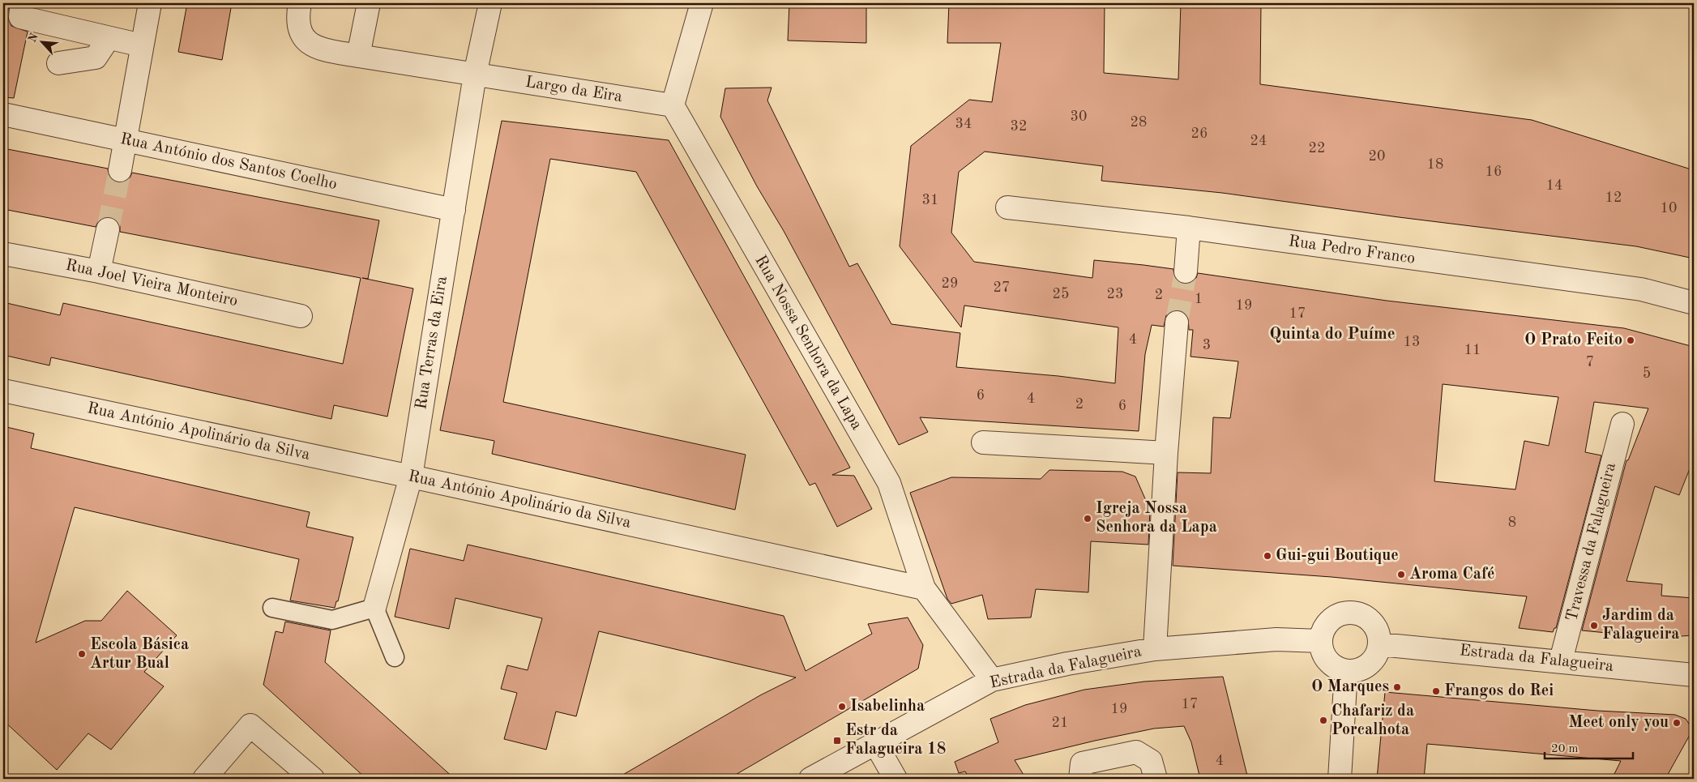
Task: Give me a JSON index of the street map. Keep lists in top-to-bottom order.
{
  "streets": {
    "street": [
      "Largo da Eira",
      "Rua António dos Santos Coelho",
      "Rua Pedro Franco",
      "Rua Joel Vieira Monteiro",
      "Rua Terras da Eira",
      "Rua Nossa Senhora da Lapa",
      "Rua António Apolinário da Silva",
      "Travessa da Falagueira",
      "Estrada da Falagueira"
    ]
  },
  "crossings": [
    ["Largo da Eira", "Rua Terras da Eira"],
    ["Largo da Eira", "Rua Nossa Senhora da Lapa"],
    ["Rua António dos Santos Coelho", "Rua Terras da Eira"],
    ["Rua Terras da Eira", "Rua António Apolinário da Silva"],
    ["Rua Nossa Senhora da Lapa", "Rua António Apolinário da Silva"],
    ["Travessa da Falagueira", "Estrada da Falagueira"]
  ],
  "districts": ["Quinta do Puíme"],
  "places": {
    "other": [
      "O Prato Feito",
      "Igreja Nossa Senhora da Lapa",
      "Gui-gui Boutique",
      "Aroma Café",
      "Jardim da Falagueira",
      "Escola Básica Artur Bual",
      "O Marques",
      "Frangos do Rei",
      "Isabelinha",
      "Chafariz da Porcalhota",
      "Meet only you"
    ],
    "transit": ["Estr da Falagueira 18"]
  },
  "house_numbers": [
    "30",
    "28",
    "34",
    "32",
    "26",
    "24",
    "22",
    "20",
    "18",
    "16",
    "14",
    "12",
    "31",
    "10",
    "29",
    "27",
    "25",
    "23",
    "2",
    "1",
    "19",
    "17",
    "4",
    "13",
    "3",
    "11",
    "7",
    "5",
    "6",
    "4",
    "2",
    "6",
    "8",
    "17",
    "19",
    "21",
    "4"
  ],
  "scale_bar": "20 m",
  "north": "top left"
}
